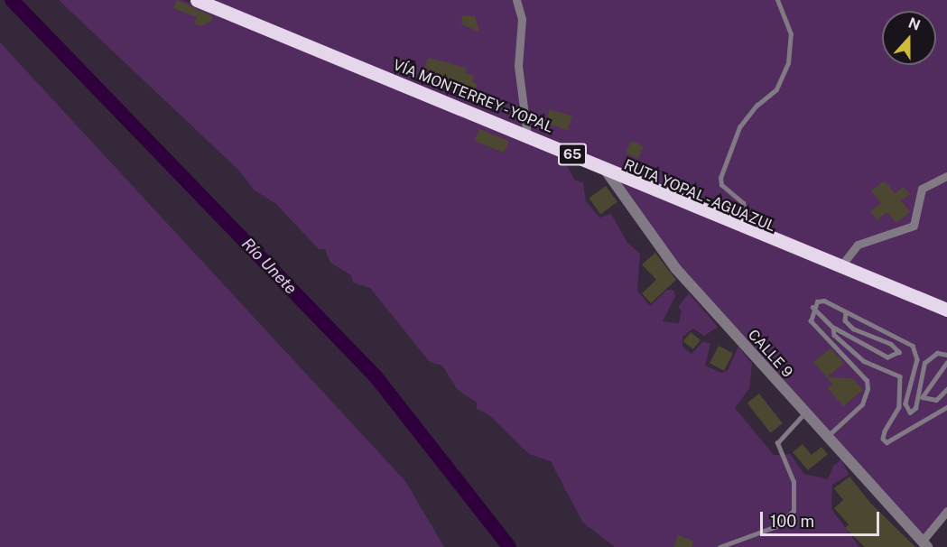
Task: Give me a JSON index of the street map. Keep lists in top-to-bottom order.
{
  "streets": {
    "highway": ["VÍA MONTERREY - YOPAL", "65"],
    "lane": ["RUTA YOPAL - AGUAZUL"]
  },
  "crossings": [
    ["VÍA MONTERREY - YOPAL", "RUTA YOPAL - AGUAZUL"]
  ],
  "water": ["Río Unete"],
  "scale_bar": "100 m",
  "north": "top"
}
